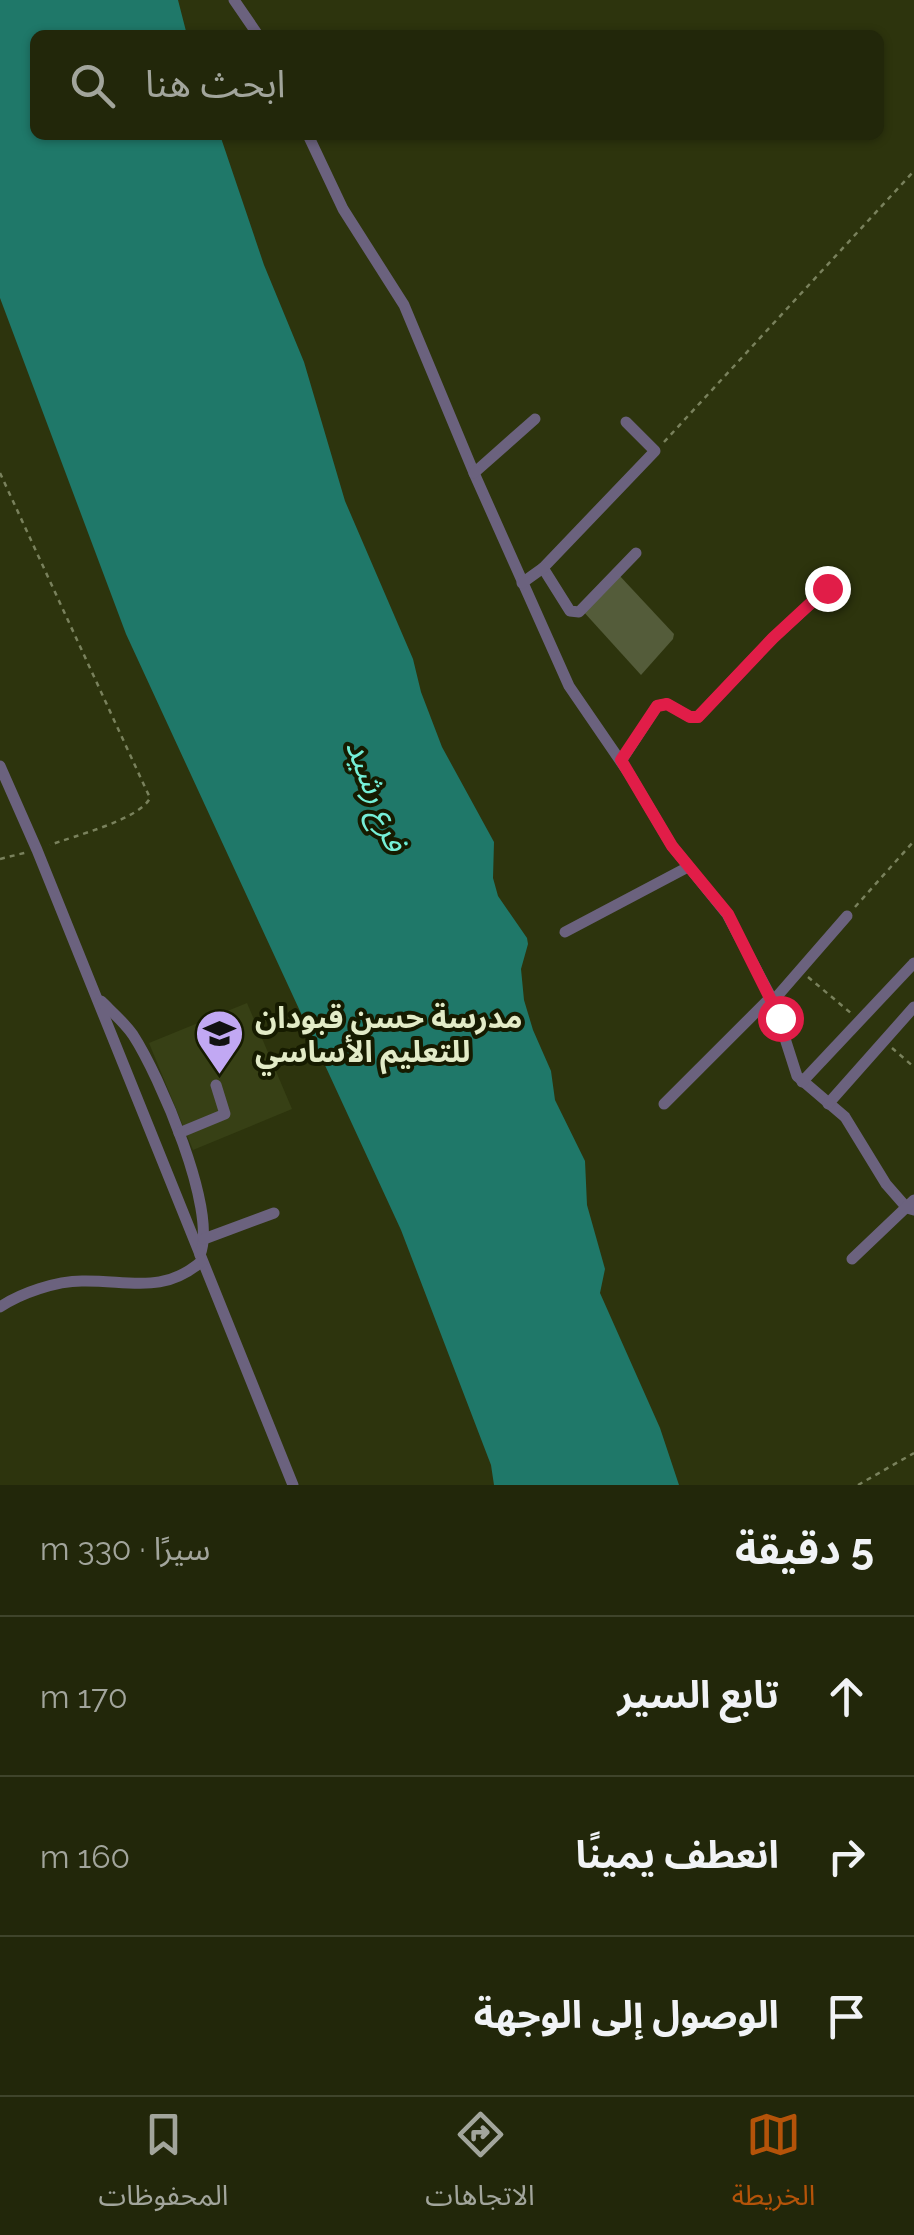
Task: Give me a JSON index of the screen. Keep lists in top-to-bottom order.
{
  "water": ["فرع رشيد"],
  "places": {
    "school or university": ["مدرسة حسن قبودان للتعليم الأساسي"]
  },
  "page": {
    "search": "ابحث هنا",
    "heading": ["5 دقيقة", "سيرًا · 330 m"],
    "list": [
      ["تابع السير", "170 m"],
      ["انعطف يمينًا", "160 m"],
      "الوصول إلى الوجهة"
    ],
    "nav": ["الخريطة", "الاتجاهات", "المحفوظات"]
  }
}
